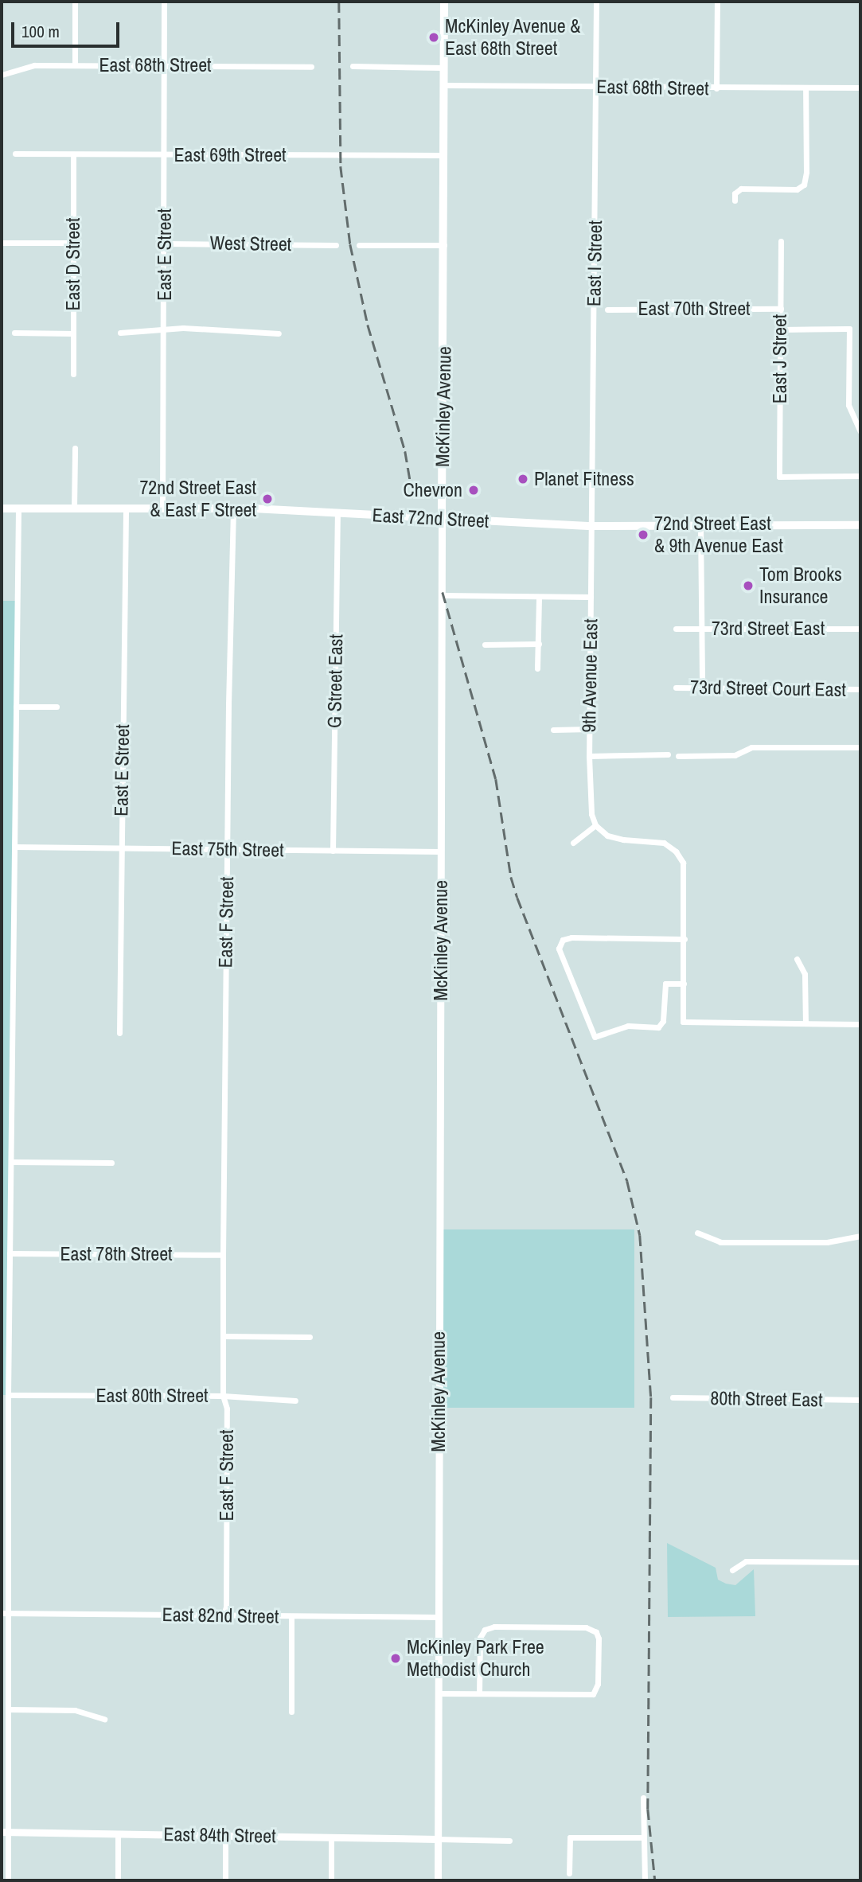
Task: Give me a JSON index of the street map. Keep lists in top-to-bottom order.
{
  "streets": {
    "main road": ["McKinley Avenue", "East 72nd Street"],
    "street": [
      "East 68th Street",
      "East 69th Street",
      "West Street",
      "East E Street",
      "East I Street",
      "East D Street",
      "East 70th Street",
      "East J Street",
      "73rd Street East",
      "9th Avenue East",
      "G Street East",
      "73rd Street Court East",
      "East 75th Street",
      "East F Street",
      "East 78th Street",
      "East 80th Street",
      "80th Street East",
      "East 82nd Street",
      "East 84th Street"
    ]
  },
  "crossings": [
    ["East 68th Street", "East E Street"],
    ["East 68th Street", "East I Street"],
    ["East 68th Street", "McKinley Avenue"],
    ["East 69th Street", "East E Street"],
    ["East 69th Street", "East D Street"],
    ["East 69th Street", "McKinley Avenue"],
    ["West Street", "East E Street"],
    ["East E Street", "East 72nd Street"],
    ["East E Street", "East 75th Street"],
    ["East I Street", "East 72nd Street"],
    ["East I Street", "9th Avenue East"],
    ["East 70th Street", "East J Street"],
    ["McKinley Avenue", "East 72nd Street"],
    ["McKinley Avenue", "East 75th Street"],
    ["McKinley Avenue", "East 82nd Street"],
    ["McKinley Avenue", "East 84th Street"],
    ["East 72nd Street", "9th Avenue East"],
    ["East 72nd Street", "G Street East"],
    ["East 72nd Street", "East F Street"],
    ["G Street East", "East 75th Street"],
    ["East 75th Street", "East F Street"],
    ["East F Street", "East 78th Street"],
    ["East F Street", "East 80th Street"],
    ["East F Street", "East 82nd Street"]
  ],
  "places": [
    "McKinley Avenue & East 68th Street",
    "Planet Fitness",
    "Chevron",
    "72nd Street East & East F Street",
    "72nd Street East & 9th Avenue East",
    "Tom Brooks Insurance",
    "McKinley Park Free Methodist Church"
  ],
  "scale_bar": "100 m"
}
